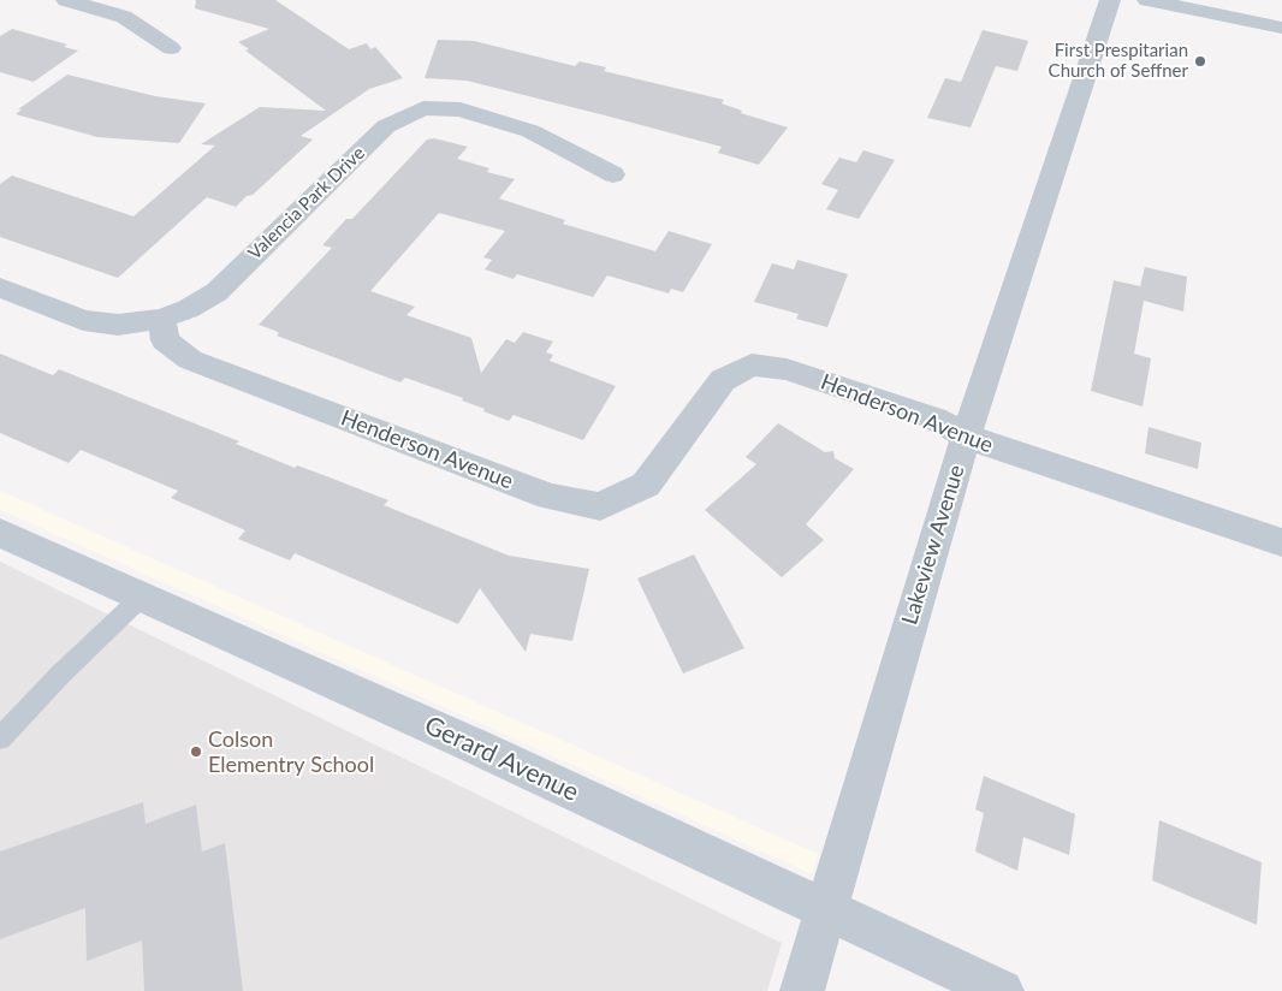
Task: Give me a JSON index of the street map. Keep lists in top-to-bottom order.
{
  "streets": {
    "street": [
      "Valencia Park Drive",
      "Henderson Avenue",
      "Lakeview Avenue",
      "Gerard Avenue"
    ]
  },
  "crossings": [
    ["Valencia Park Drive", "Henderson Avenue"],
    ["Henderson Avenue", "Lakeview Avenue"],
    ["Lakeview Avenue", "Gerard Avenue"]
  ],
  "places": ["First Prespitarian Church of Seffner", "Colson Elementry School"]
}
